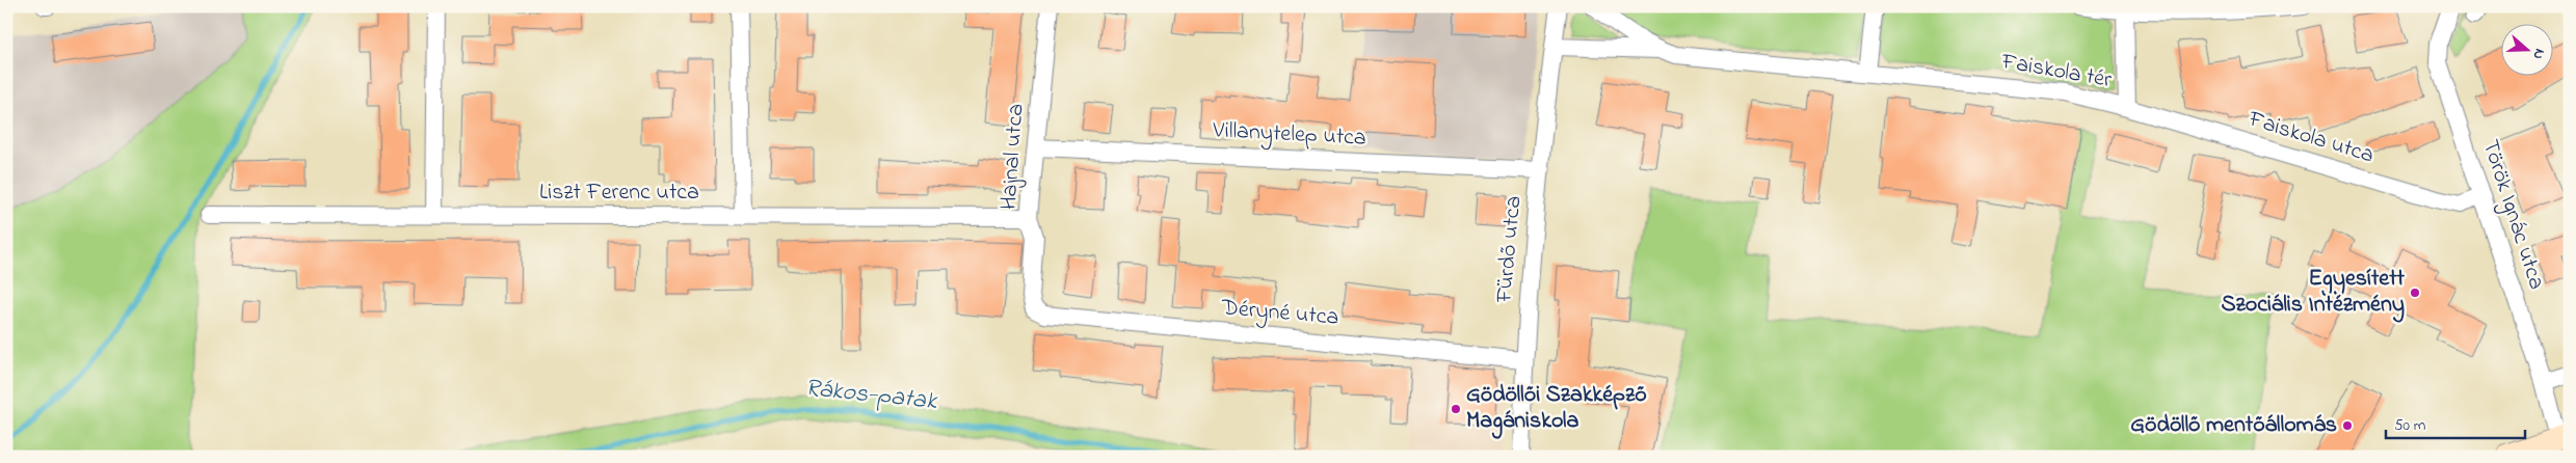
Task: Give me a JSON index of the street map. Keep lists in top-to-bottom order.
{
  "streets": {
    "street": [
      "Faiskola tér",
      "Villanytelep utca",
      "Faiskola utca",
      "Hajnal utca",
      "Liszt Ferenc utca",
      "Török Ignác utca",
      "Fürdő utca",
      "Déryné utca"
    ]
  },
  "crossings": [
    ["Faiskola tér", "Faiskola utca"],
    ["Faiskola tér", "Fürdő utca"],
    ["Villanytelep utca", "Hajnal utca"],
    ["Villanytelep utca", "Fürdő utca"],
    ["Faiskola utca", "Török Ignác utca"],
    ["Hajnal utca", "Liszt Ferenc utca"],
    ["Hajnal utca", "Déryné utca"],
    ["Fürdő utca", "Déryné utca"]
  ],
  "water": ["Rákos-patak"],
  "places": ["Egyesített Szociális Intézmény", "Gödöllői Szakképző Magániskola", "Gödöllő mentőállomás"],
  "scale_bar": "50 m",
  "north": "right"
}
